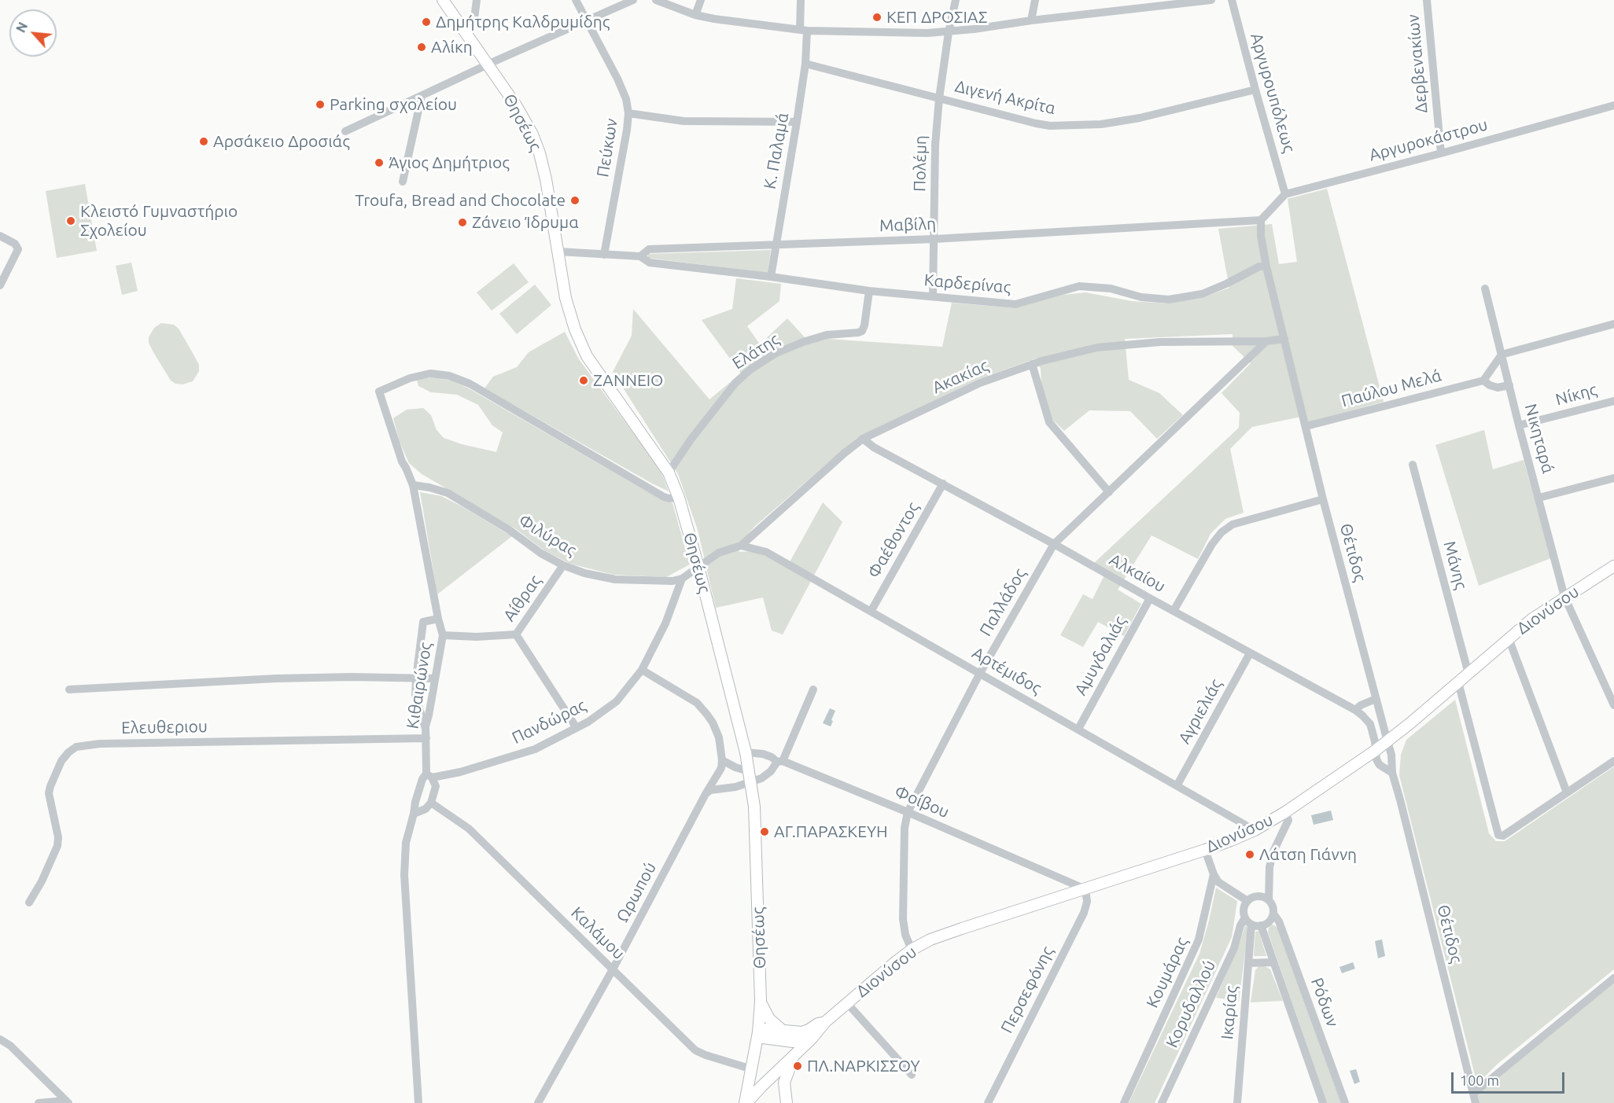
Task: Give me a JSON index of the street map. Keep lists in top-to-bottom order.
{
  "streets": {
    "main road": ["Θησέως", "Διονύσου"],
    "street": [
      "Δερβενακίων",
      "Αργυρουπόλεως",
      "Διγενή Ακρίτα",
      "Αργυροκάστρου",
      "Πεύκων",
      "Κ. Παλαμά",
      "Πολέμη",
      "Μαβίλη",
      "Καρδερίνας",
      "Ελάτης",
      "Ακακίας",
      "Παύλου Μελά",
      "Νίκης",
      "Νικηταρά",
      "Φιλύρας",
      "Φαέθοντος",
      "Θέτιδος",
      "Μάνης",
      "Αλκαίου",
      "Αίθρας",
      "Παλλάδος",
      "Αμυγδαλιάς",
      "Αρτέμιδος",
      "Κιθαιρώνος",
      "Αγριελιάς",
      "Πανδώρας",
      "Ελευθεριου",
      "Φοίβου",
      "Ωρωπού",
      "Καλάμου",
      "Κουμάρας",
      "Περσεφόνης",
      "Ρόδων",
      "Κορυδαλλού",
      "Ικαρίας"
    ]
  },
  "crossings": [
    ["Δερβενακίων", "Αργυροκάστρου"],
    ["Αργυρουπόλεως", "Διγενή Ακρίτα"],
    ["Αργυρουπόλεως", "Αργυροκάστρου"],
    ["Διγενή Ακρίτα", "Κ. Παλαμά"],
    ["Διγενή Ακρίτα", "Πολέμη"],
    ["Θησέως", "Μαβίλη"],
    ["Θησέως", "Ελάτης"],
    ["Θησέως", "Ακακίας"],
    ["Θησέως", "Διονύσου"],
    ["Θησέως", "Κιθαιρώνος"],
    ["Θησέως", "Φοίβου"],
    ["Θησέως", "Καλάμου"],
    ["Πεύκων", "Μαβίλη"],
    ["Κ. Παλαμά", "Μαβίλη"],
    ["Κ. Παλαμά", "Καρδερίνας"],
    ["Πολέμη", "Μαβίλη"],
    ["Πολέμη", "Καρδερίνας"],
    ["Μαβίλη", "Καρδερίνας"],
    ["Καρδερίνας", "Ελάτης"],
    ["Ακακίας", "Θέτιδος"],
    ["Ακακίας", "Αλκαίου"],
    ["Ακακίας", "Παλλάδος"],
    ["Ακακίας", "Αρτέμιδος"],
    ["Παύλου Μελά", "Νικηταρά"],
    ["Παύλου Μελά", "Θέτιδος"],
    ["Νίκης", "Νικηταρά"],
    ["Νικηταρά", "Διονύσου"],
    ["Φιλύρας", "Αίθρας"],
    ["Φιλύρας", "Κιθαιρώνος"],
    ["Φιλύρας", "Πανδώρας"],
    ["Φαέθοντος", "Αλκαίου"],
    ["Φαέθοντος", "Αρτέμιδος"],
    ["Θέτιδος", "Αλκαίου"],
    ["Θέτιδος", "Διονύσου"],
    ["Μάνης", "Διονύσου"],
    ["Αλκαίου", "Παλλάδος"],
    ["Αλκαίου", "Διονύσου"],
    ["Αλκαίου", "Αμυγδαλιάς"],
    ["Αλκαίου", "Αγριελιάς"],
    ["Αίθρας", "Κιθαιρώνος"],
    ["Παλλάδος", "Διονύσου"],
    ["Παλλάδος", "Αρτέμιδος"],
    ["Παλλάδος", "Φοίβου"],
    ["Διονύσου", "Αρτέμιδος"],
    ["Διονύσου", "Φοίβου"],
    ["Διονύσου", "Περσεφόνης"],
    ["Αμυγδαλιάς", "Αρτέμιδος"],
    ["Αρτέμιδος", "Αγριελιάς"],
    ["Κιθαιρώνος", "Πανδώρας"],
    ["Κιθαιρώνος", "Ελευθεριου"],
    ["Φοίβου", "Περσεφόνης"],
    ["Ωρωπού", "Καλάμου"],
    ["Ρόδων", "Κορυδαλλού"],
    ["Ρόδων", "Ικαρίας"],
    ["Κορυδαλλού", "Ικαρίας"]
  ],
  "places": [
    "ΚΕΠ ΔΡΟΣΙΑΣ",
    "Δημήτρης Καλδρυμίδης",
    "Αλίκη",
    "Parking σχολείου",
    "Αρσάκειο Δροσιάς",
    "Άγιος Δημήτριος",
    "Troufa, Bread and Chocolate",
    "Κλειστό Γυμναστήριο Σχολείου",
    "Ζάνειο Ίδρυμα",
    "ΖΑΝΝΕΙΟ",
    "ΑΓ.ΠΑΡΑΣΚΕΥΗ",
    "Λάτση Γιάννη",
    "ΠΛ.ΝΑΡΚΙΣΣΟΥ"
  ],
  "scale_bar": "100 m",
  "north": "top left"
}
